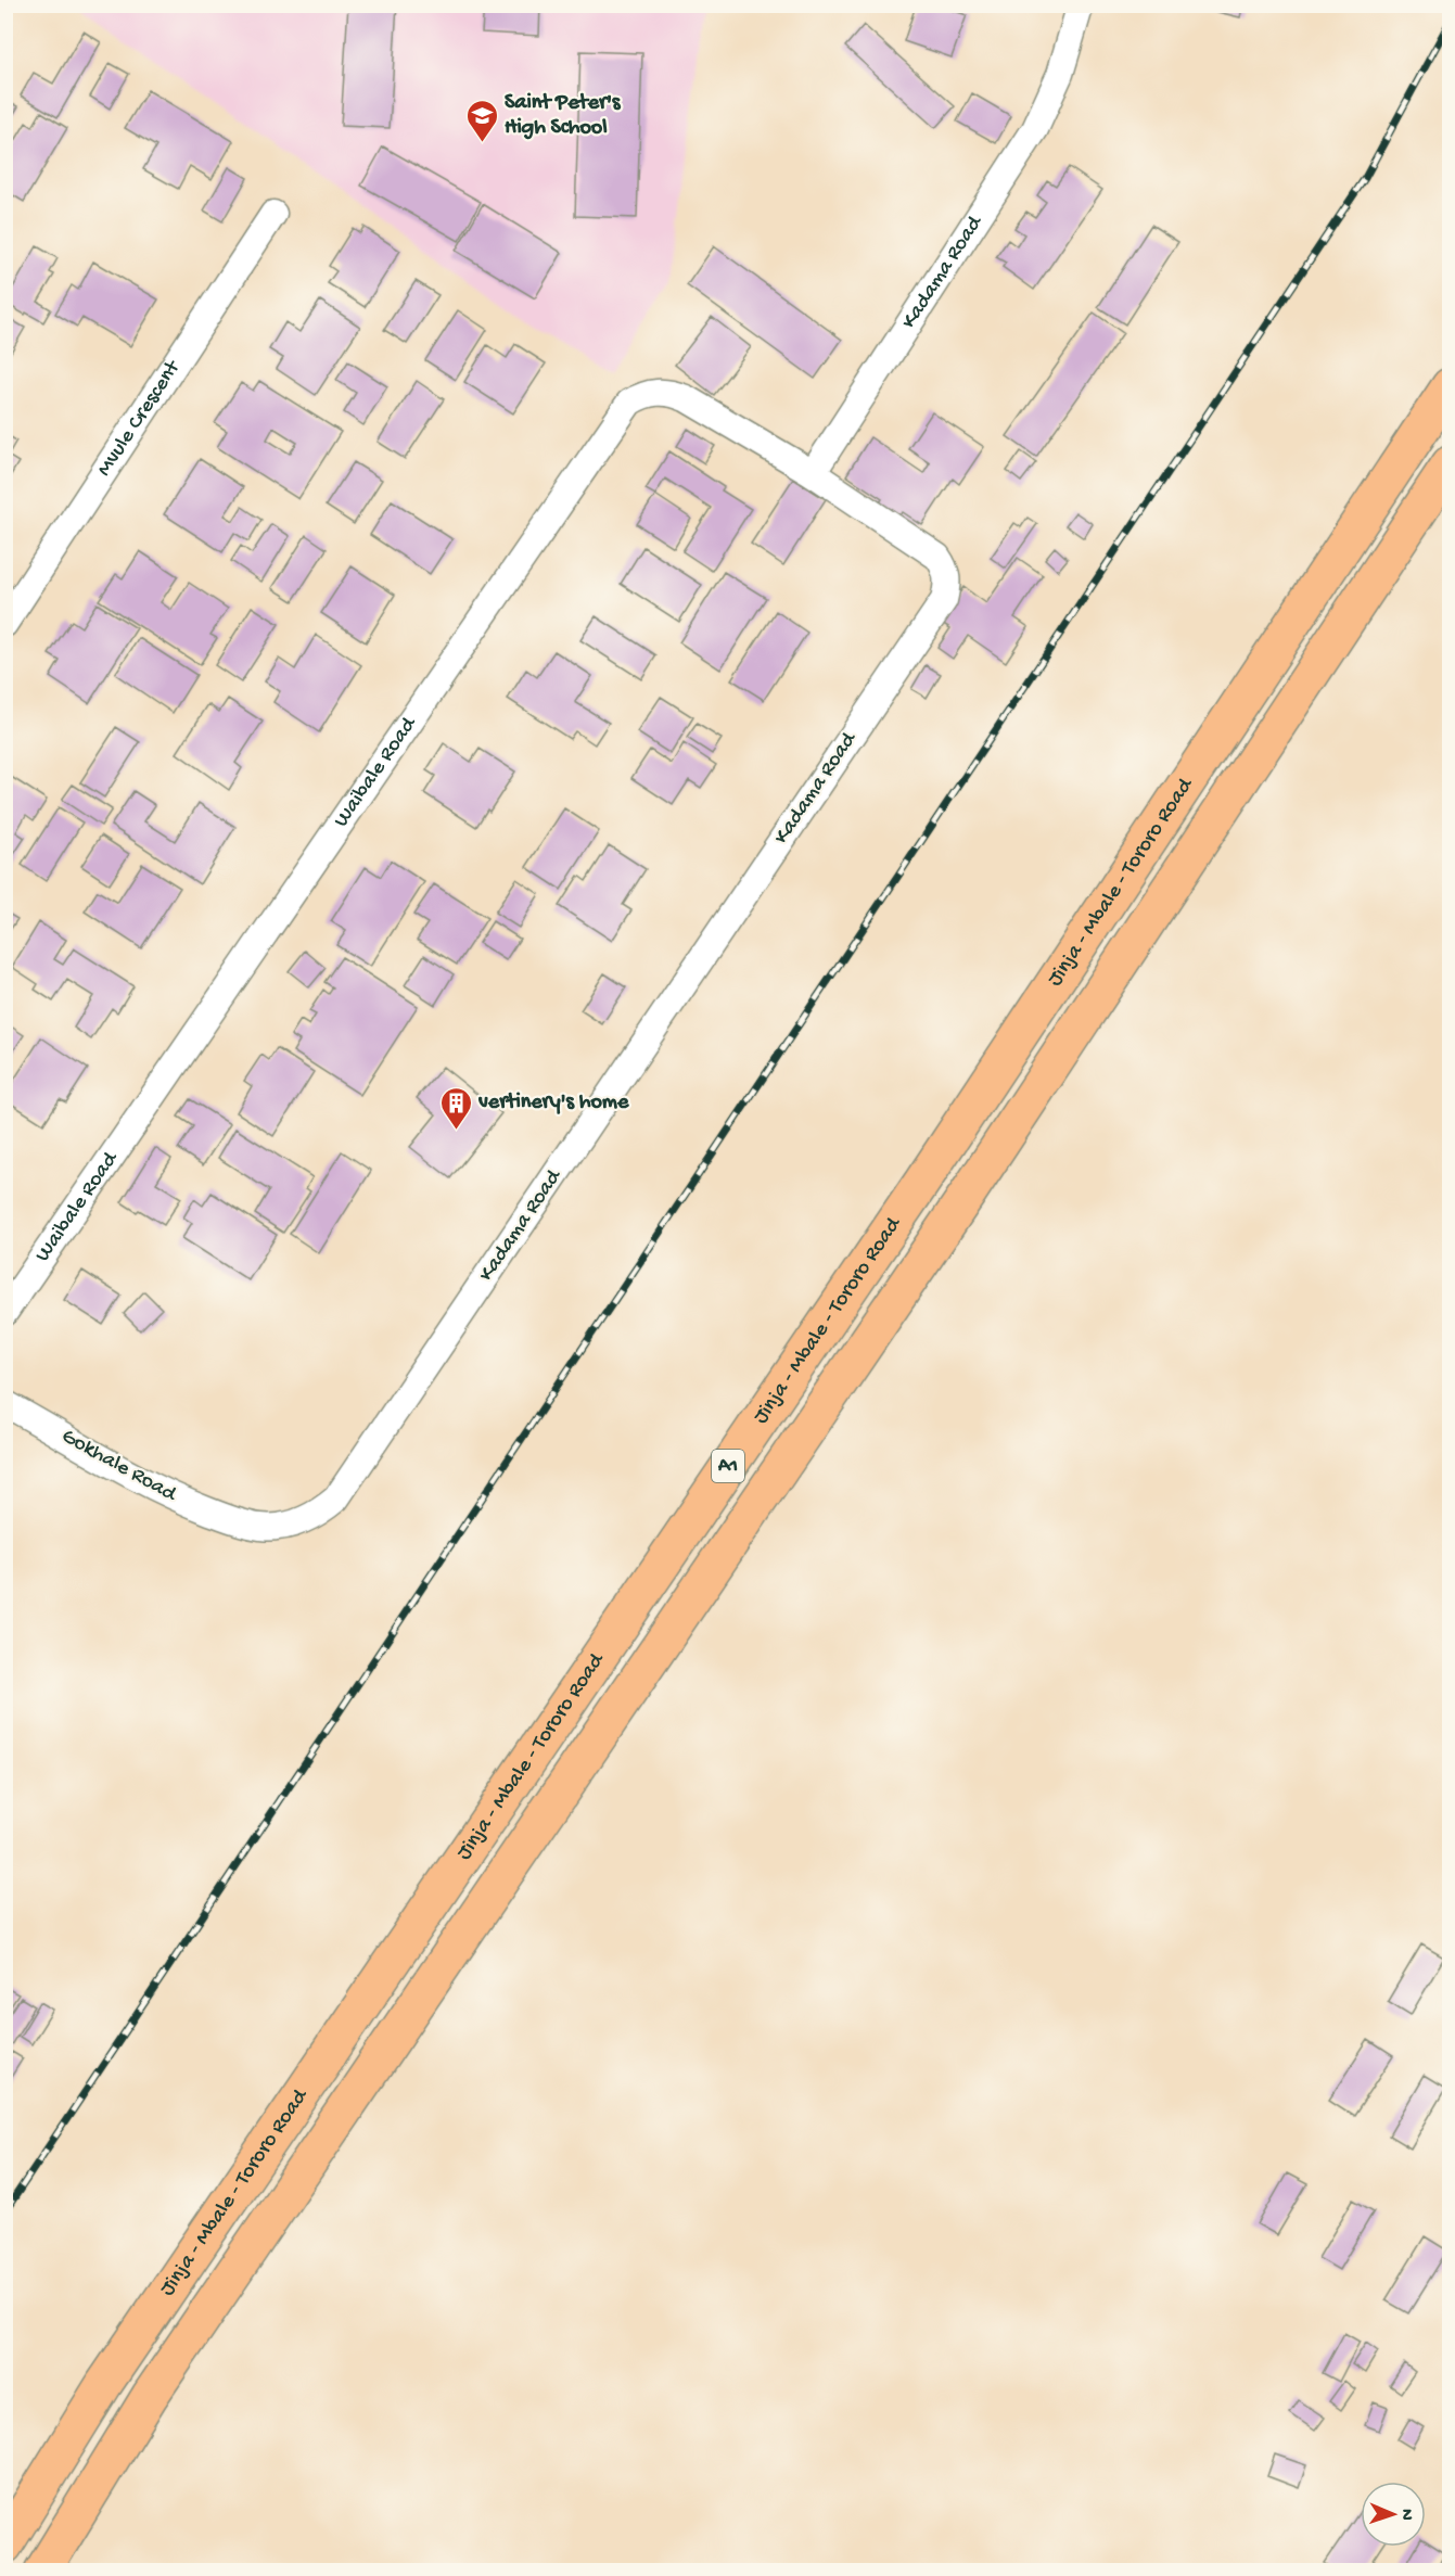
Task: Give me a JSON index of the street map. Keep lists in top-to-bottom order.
{
  "streets": {
    "highway": ["Jinja - Mbale - Tororo Road", "A1"],
    "street": [
      "Kadama Road",
      "Mvule Crescent",
      "Waibale Road",
      "Gokhale Road"
    ]
  },
  "crossings": [
    ["Kadama Road", "Waibale Road"],
    ["Kadama Road", "Gokhale Road"]
  ],
  "places": {
    "school or university": ["Saint Peter's High School"],
    "building": ["vertinery's home"]
  },
  "north": "right"
}
